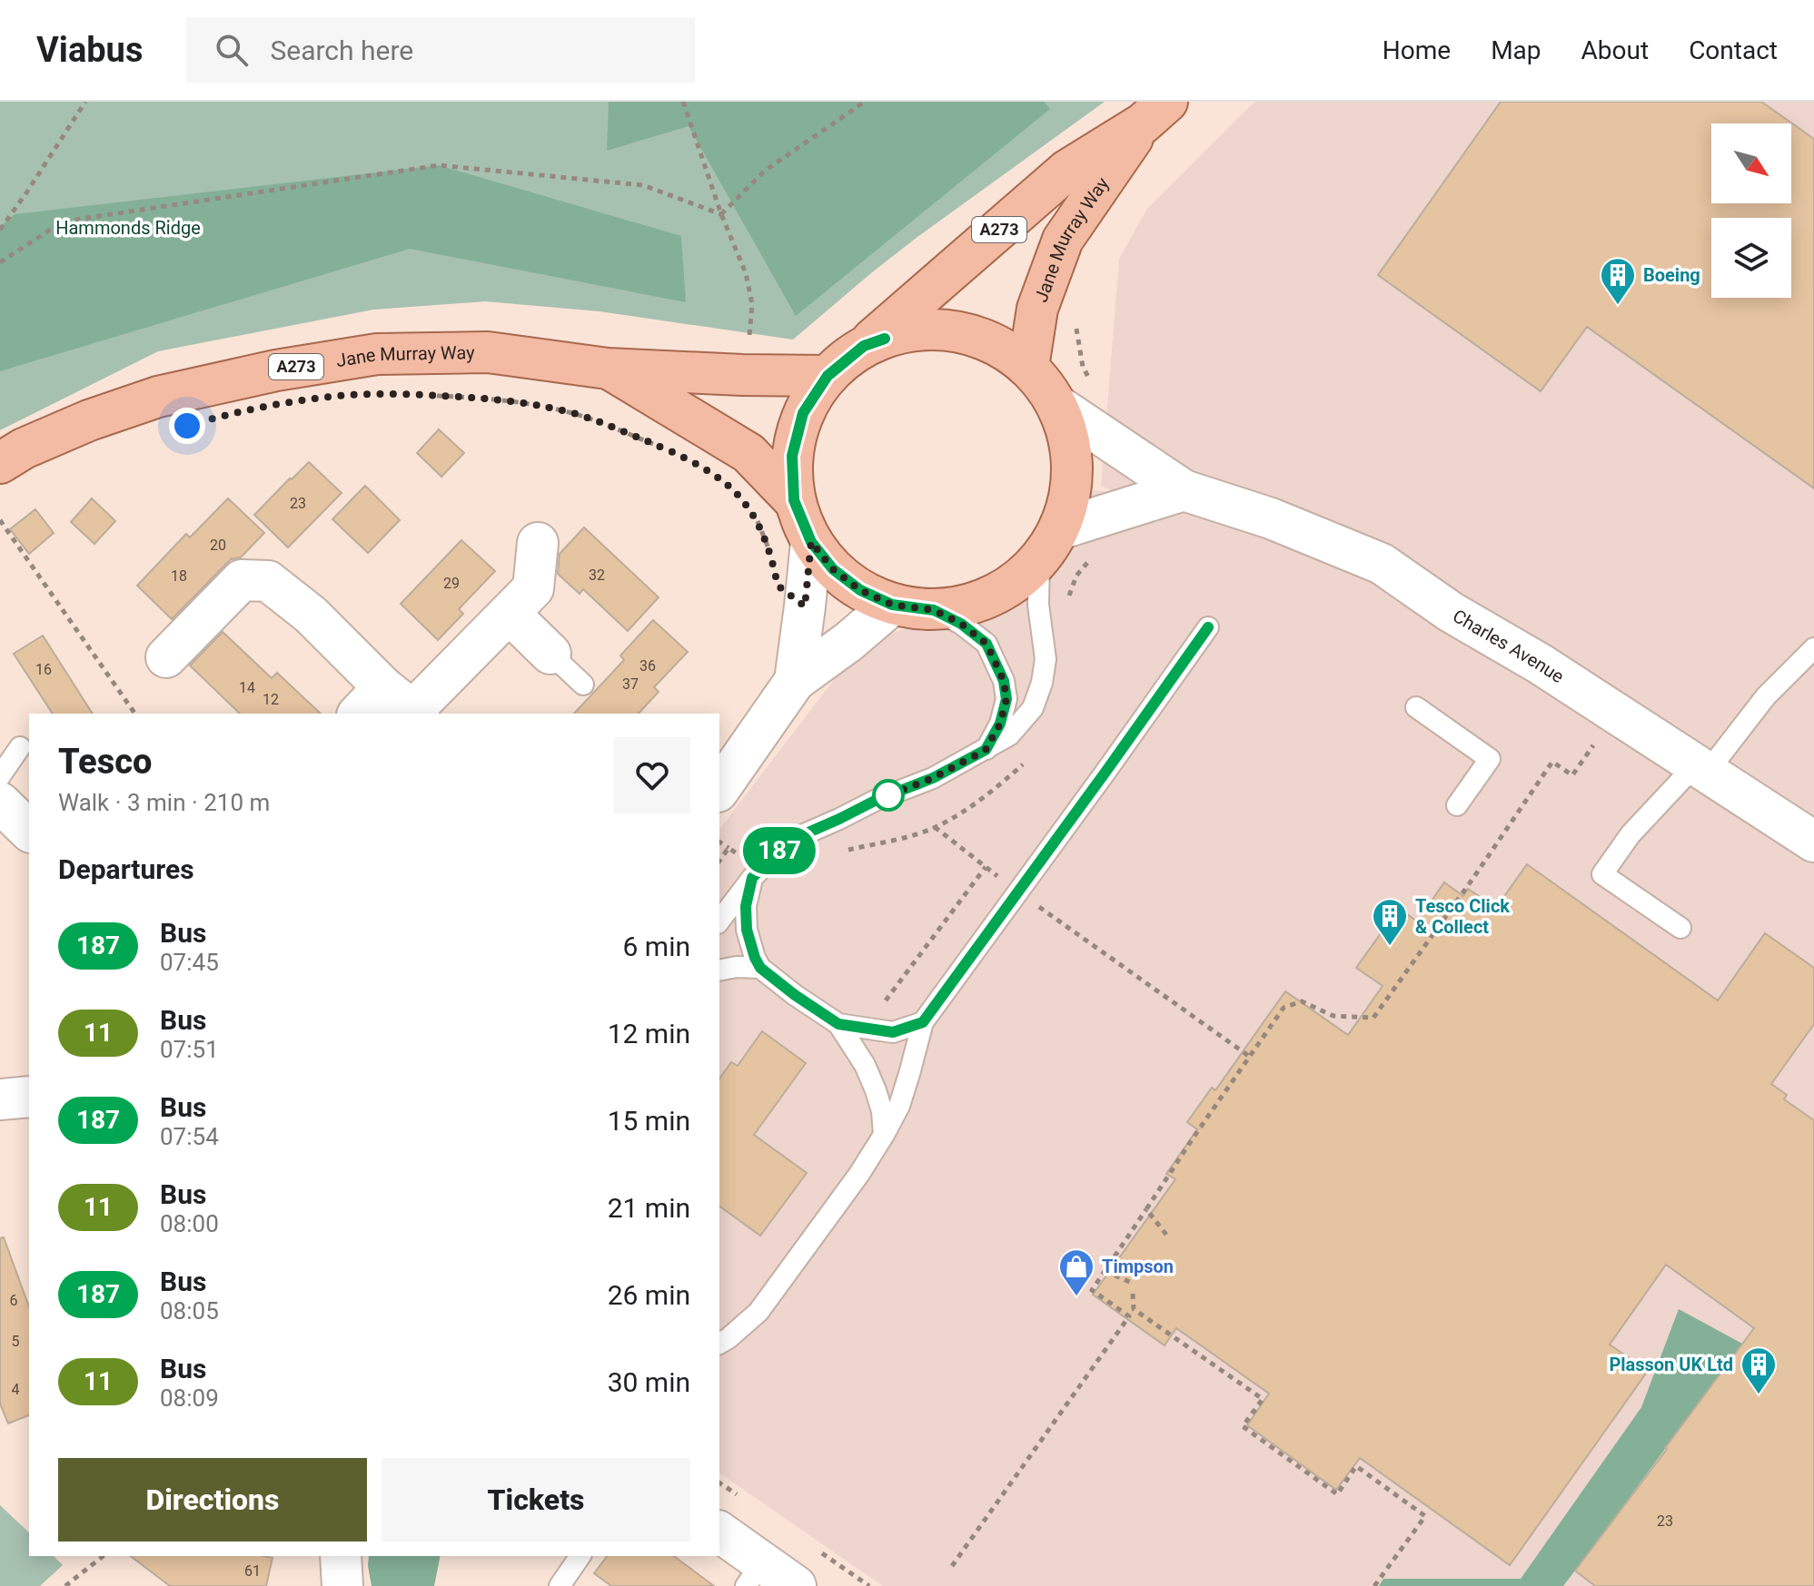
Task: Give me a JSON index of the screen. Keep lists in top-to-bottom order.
{
  "streets": {
    "main road": ["A273", "Jane Murray Way"],
    "street": ["Charles Avenue"]
  },
  "parks": ["Hammonds Ridge"],
  "places": {
    "building": ["Boeing", "Tesco Click & Collect", "Plasson UK Ltd"],
    "shop": ["Timpson"]
  },
  "lines": ["bus line 187"],
  "house_numbers": [
    "23",
    "20",
    "32",
    "18",
    "29",
    "36",
    "16",
    "37",
    "14",
    "12",
    "6",
    "5",
    "4",
    "23",
    "61"
  ],
  "north": "bottom right",
  "page": {
    "header": "Viabus",
    "search": "Search here",
    "nav": [
      "Home",
      "Map",
      "About",
      "Contact"
    ],
    "on_map": "187",
    "heading": [
      ["Tesco", "Walk · 3 min · 210 m"],
      "Departures"
    ],
    "list": [
      {
        "mark": "187",
        "name": "Bus",
        "note": "07:45",
        "value": "6 min"
      },
      {
        "mark": "11",
        "name": "Bus",
        "note": "07:51",
        "value": "12 min"
      },
      {
        "mark": "187",
        "name": "Bus",
        "note": "07:54",
        "value": "15 min"
      },
      {
        "mark": "11",
        "name": "Bus",
        "note": "08:00",
        "value": "21 min"
      },
      {
        "mark": "187",
        "name": "Bus",
        "note": "08:05",
        "value": "26 min"
      },
      {
        "mark": "11",
        "name": "Bus",
        "note": "08:09",
        "value": "30 min"
      }
    ],
    "buttons": ["Directions", "Tickets"]
  }
}
